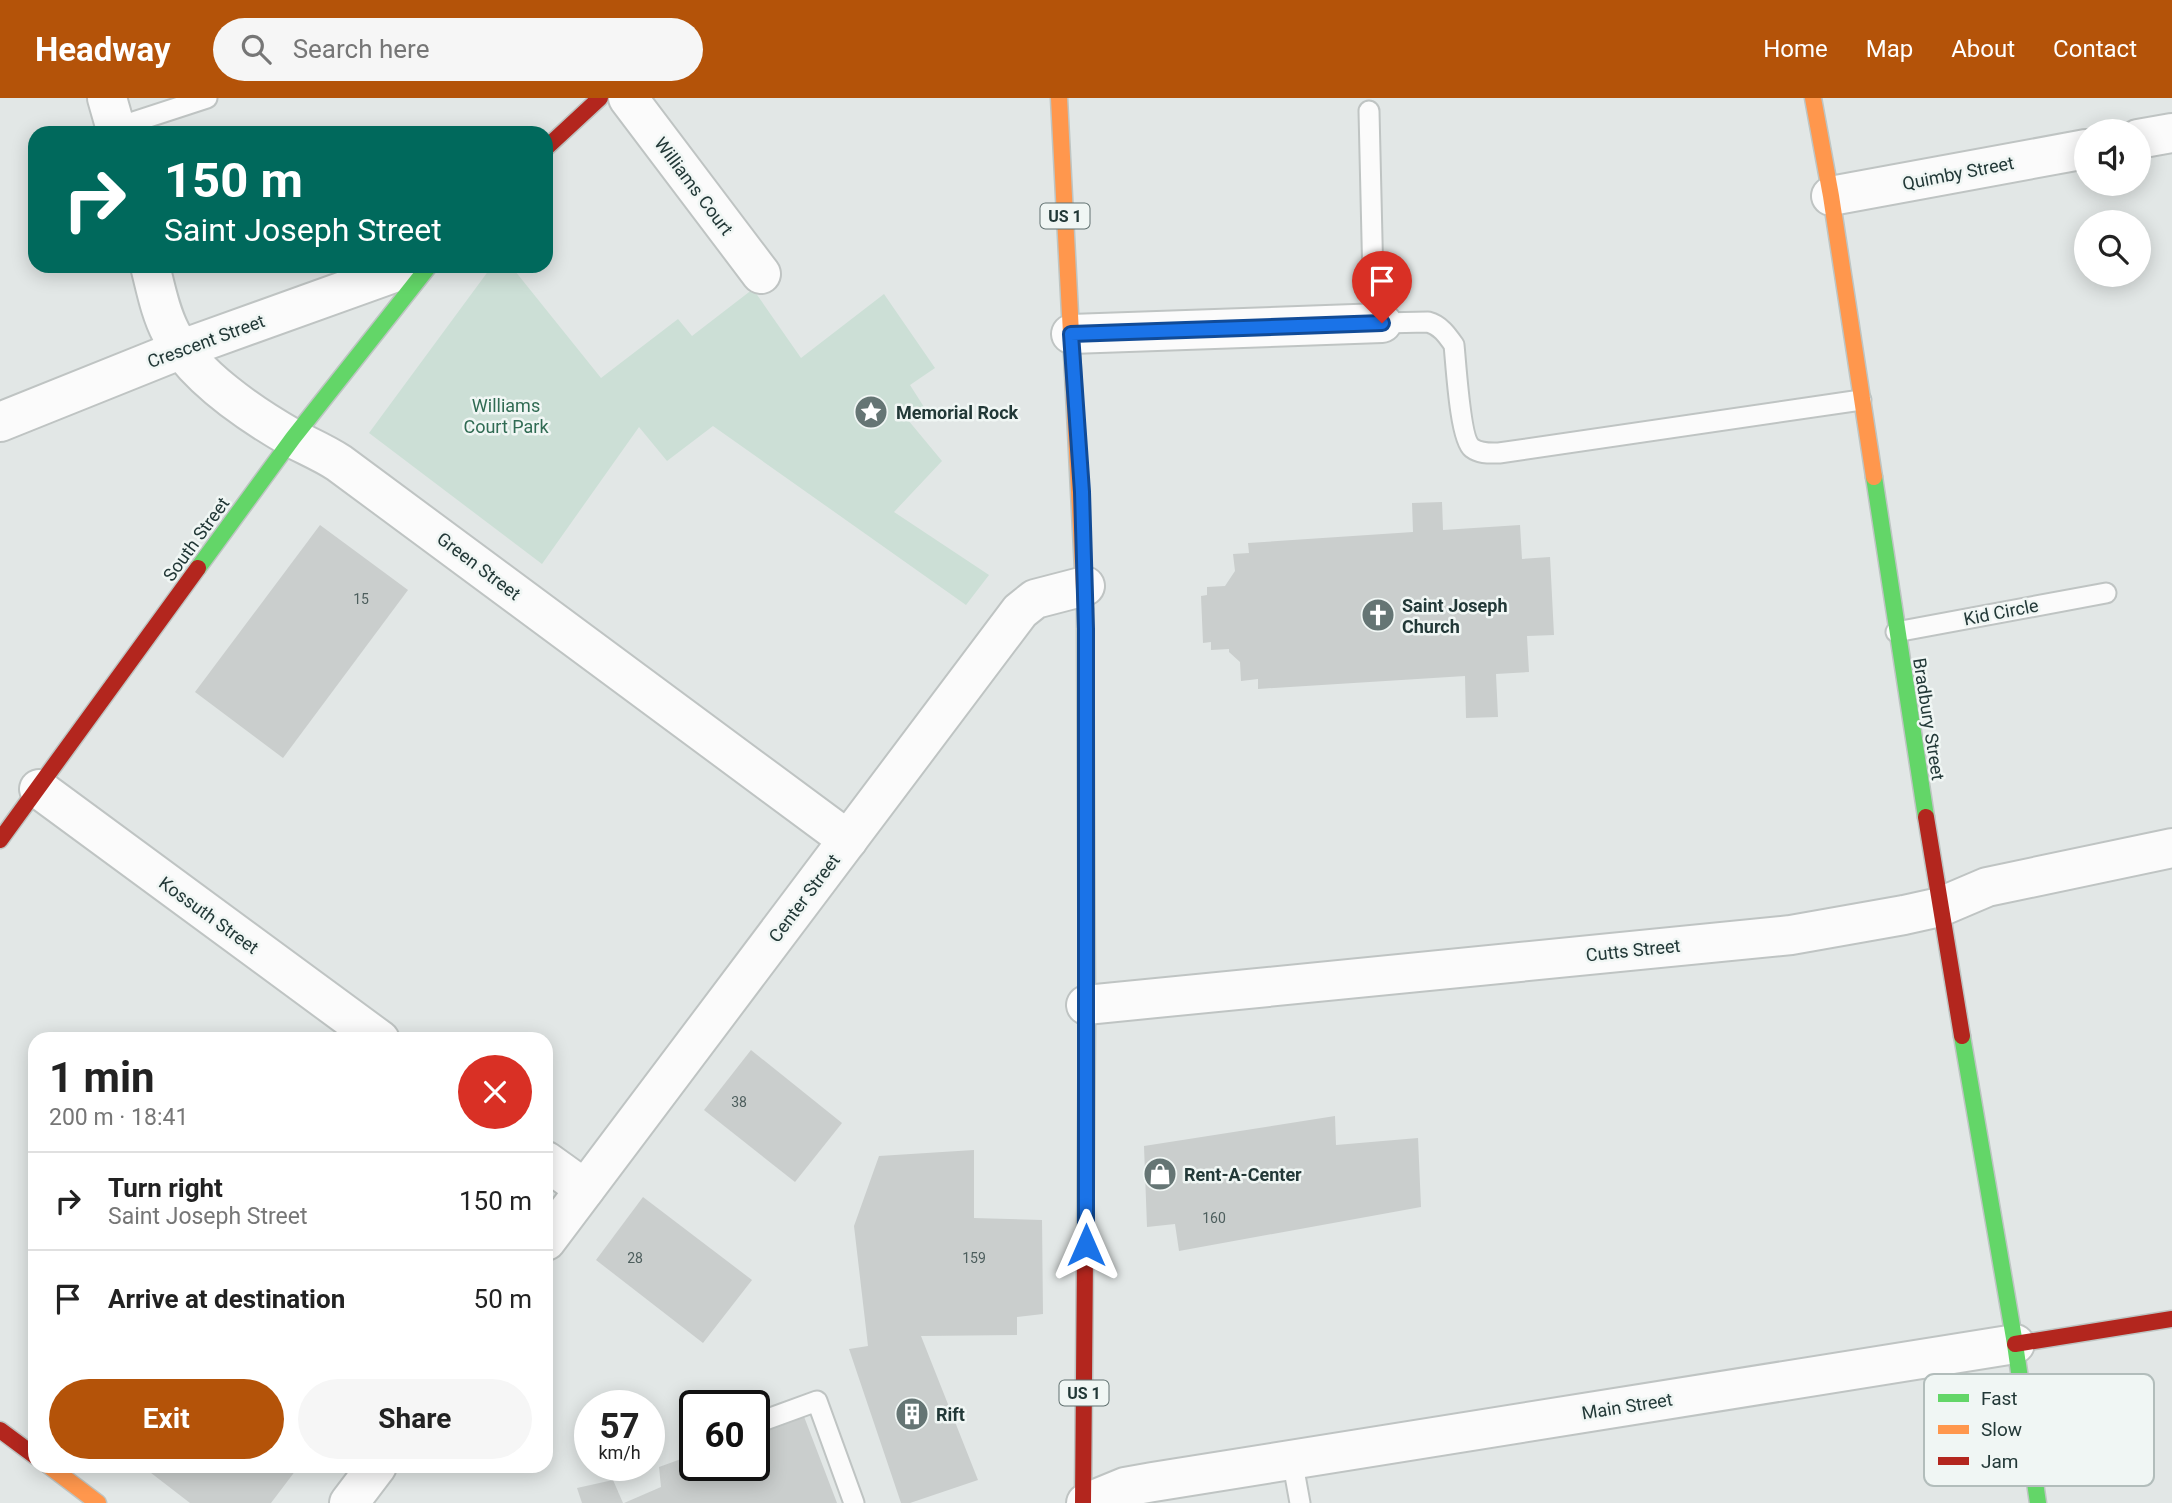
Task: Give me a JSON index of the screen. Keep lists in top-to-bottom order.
{
  "streets": {
    "street": [
      "Quimby Street",
      "Williams Court",
      "US 1",
      "Crescent Street",
      "South Street",
      "Green Street",
      "Bradbury Street",
      "Center Street",
      "Kossuth Street",
      "Cutts Street",
      "Main Street"
    ],
    "lane": ["Kid Circle"]
  },
  "crossings": [
    ["Quimby Street", "Bradbury Street"],
    ["US 1", "Center Street"],
    ["US 1", "Cutts Street"],
    ["US 1", "Main Street"],
    ["Crescent Street", "Green Street"],
    ["South Street", "Green Street"],
    ["South Street", "Kossuth Street"],
    ["Green Street", "Center Street"],
    ["Kid Circle", "Bradbury Street"],
    ["Bradbury Street", "Cutts Street"],
    ["Bradbury Street", "Main Street"]
  ],
  "parks": ["Williams Court Park"],
  "places": {
    "place": ["Memorial Rock"],
    "church": ["Saint Joseph Church"],
    "shop": ["Rent-A-Center"],
    "building": ["Rift"]
  },
  "house_numbers": [
    "15",
    "38",
    "160",
    "28",
    "159"
  ],
  "legend": ["Fast", "Slow", "Jam"],
  "page": {
    "header": "Headway",
    "search": "Search here",
    "nav": [
      "Home",
      "Map",
      "About",
      "Contact"
    ],
    "turn": ["150 m", "Saint Joseph Street"],
    "heading": ["1 min", "200 m · 18:41"],
    "list": [
      {
        "name": "Turn right",
        "note": "Saint Joseph Street",
        "value": "150 m"
      },
      {
        "name": "Arrive at destination",
        "value": "50 m"
      }
    ],
    "buttons": ["Exit", "Share"],
    "speed": "57 km/h",
    "limit": "60"
  }
}
